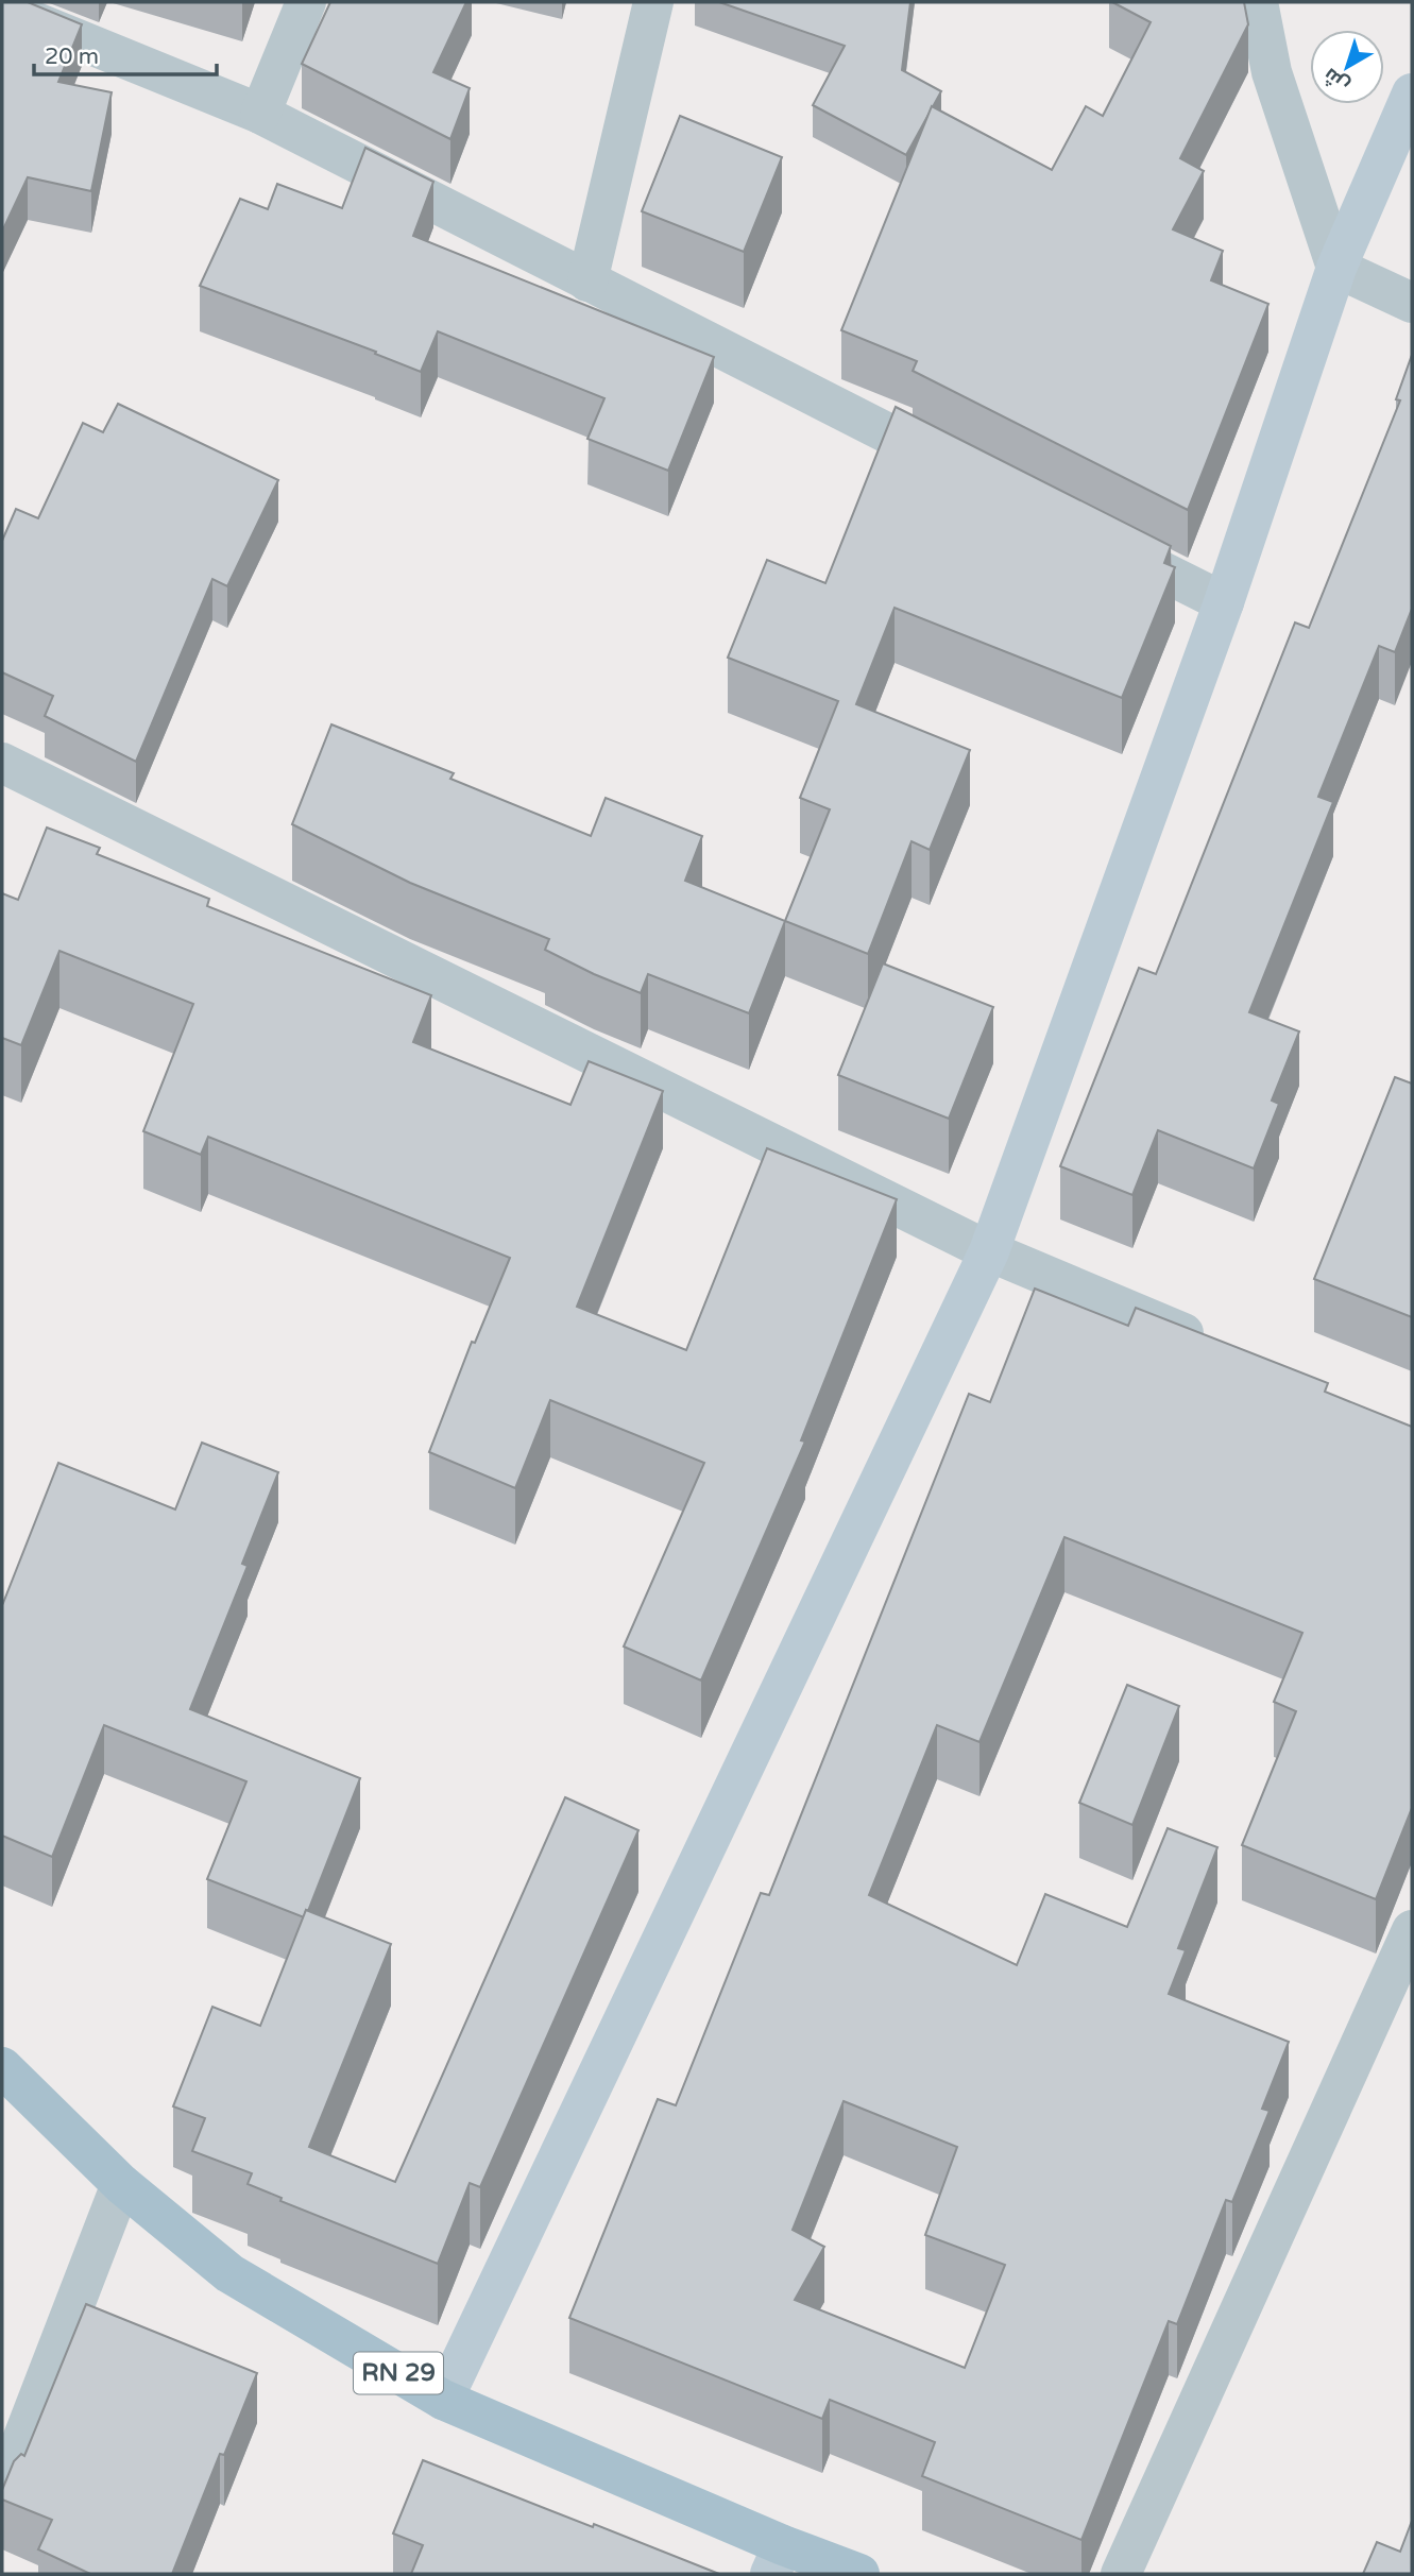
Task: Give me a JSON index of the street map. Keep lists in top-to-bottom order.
{
  "streets": {
    "main road": ["RN 29"]
  },
  "scale_bar": "20 m",
  "north": "bottom left"
}
